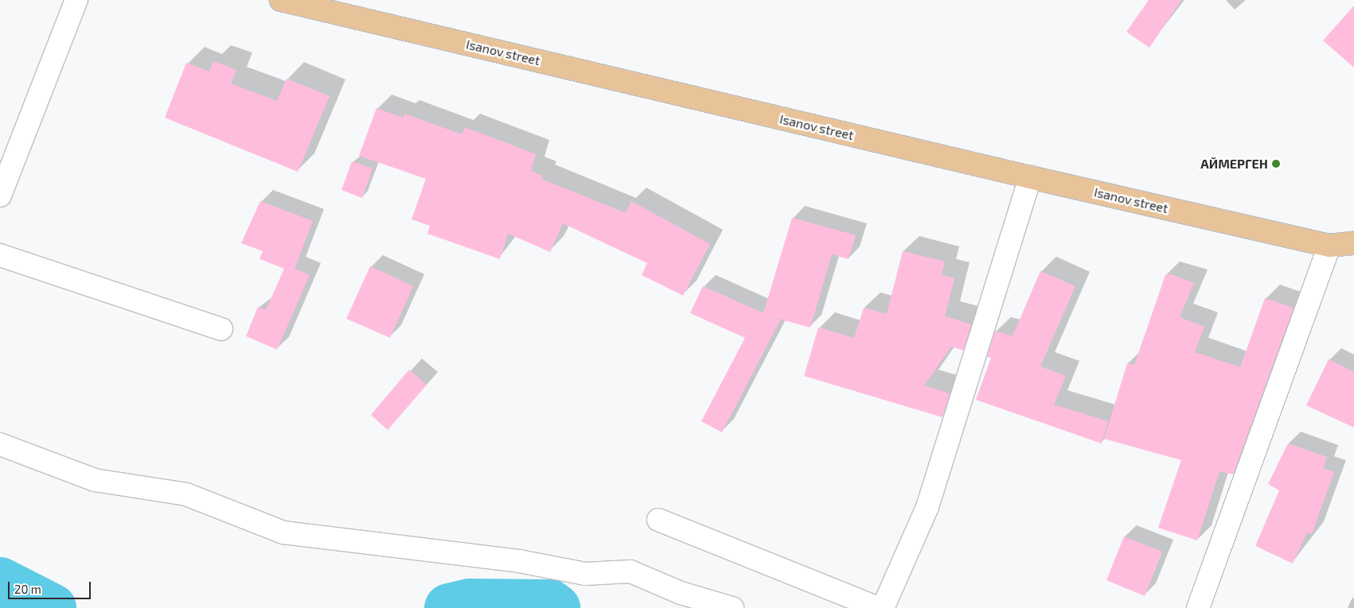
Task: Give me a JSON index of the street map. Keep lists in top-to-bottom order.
{
  "streets": {
    "main road": ["Isanov street"]
  },
  "places": ["АЙМЕРГЕН"],
  "scale_bar": "20 m"
}
